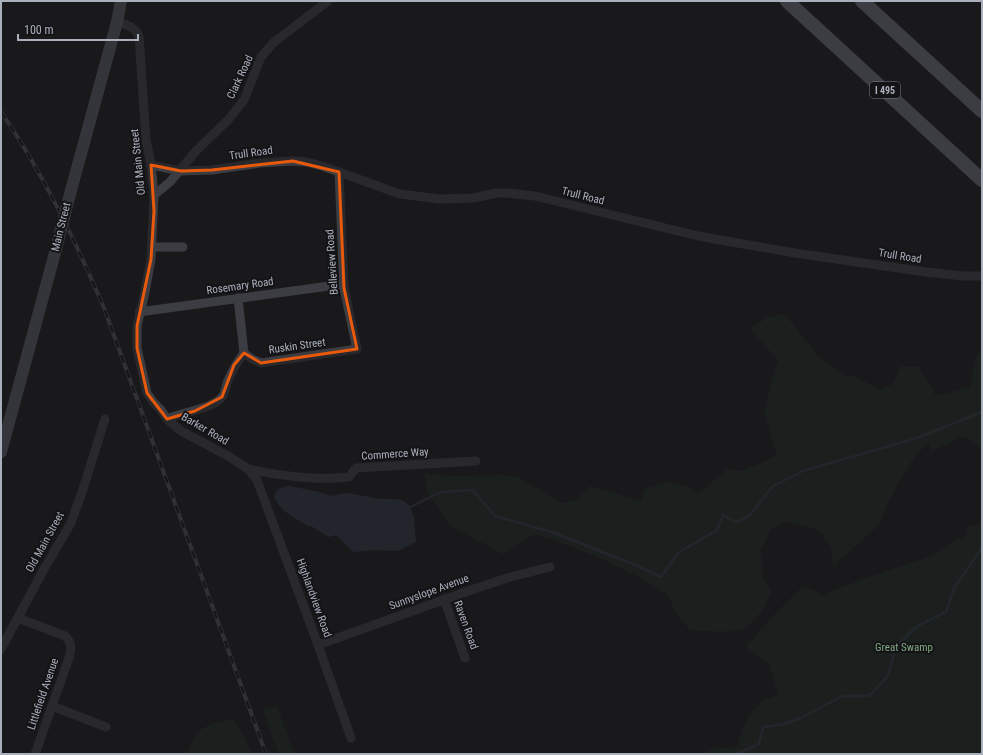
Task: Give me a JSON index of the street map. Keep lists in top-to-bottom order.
{
  "streets": {
    "highway": ["I 495"],
    "main road": ["Main Street"],
    "street": [
      "Clark Road",
      "Trull Road",
      "Old Main Street",
      "Belleview Road",
      "Rosemary Road",
      "Ruskin Street",
      "Barker Road",
      "Commerce Way",
      "Sunnyslope Avenue",
      "Highlandview Road",
      "Raven Road",
      "Littlefield Avenue"
    ]
  },
  "crossings": [
    ["Clark Road", "Trull Road"],
    ["Trull Road", "Old Main Street"],
    ["Trull Road", "Belleview Road"],
    ["Old Main Street", "Main Street"],
    ["Old Main Street", "Rosemary Road"],
    ["Old Main Street", "Barker Road"],
    ["Old Main Street", "Littlefield Avenue"],
    ["Belleview Road", "Rosemary Road"],
    ["Belleview Road", "Ruskin Street"],
    ["Rosemary Road", "Barker Road"],
    ["Barker Road", "Commerce Way"],
    ["Barker Road", "Highlandview Road"],
    ["Commerce Way", "Highlandview Road"],
    ["Sunnyslope Avenue", "Highlandview Road"],
    ["Sunnyslope Avenue", "Raven Road"]
  ],
  "parks": ["Great Swamp"],
  "scale_bar": "100 m"
}
